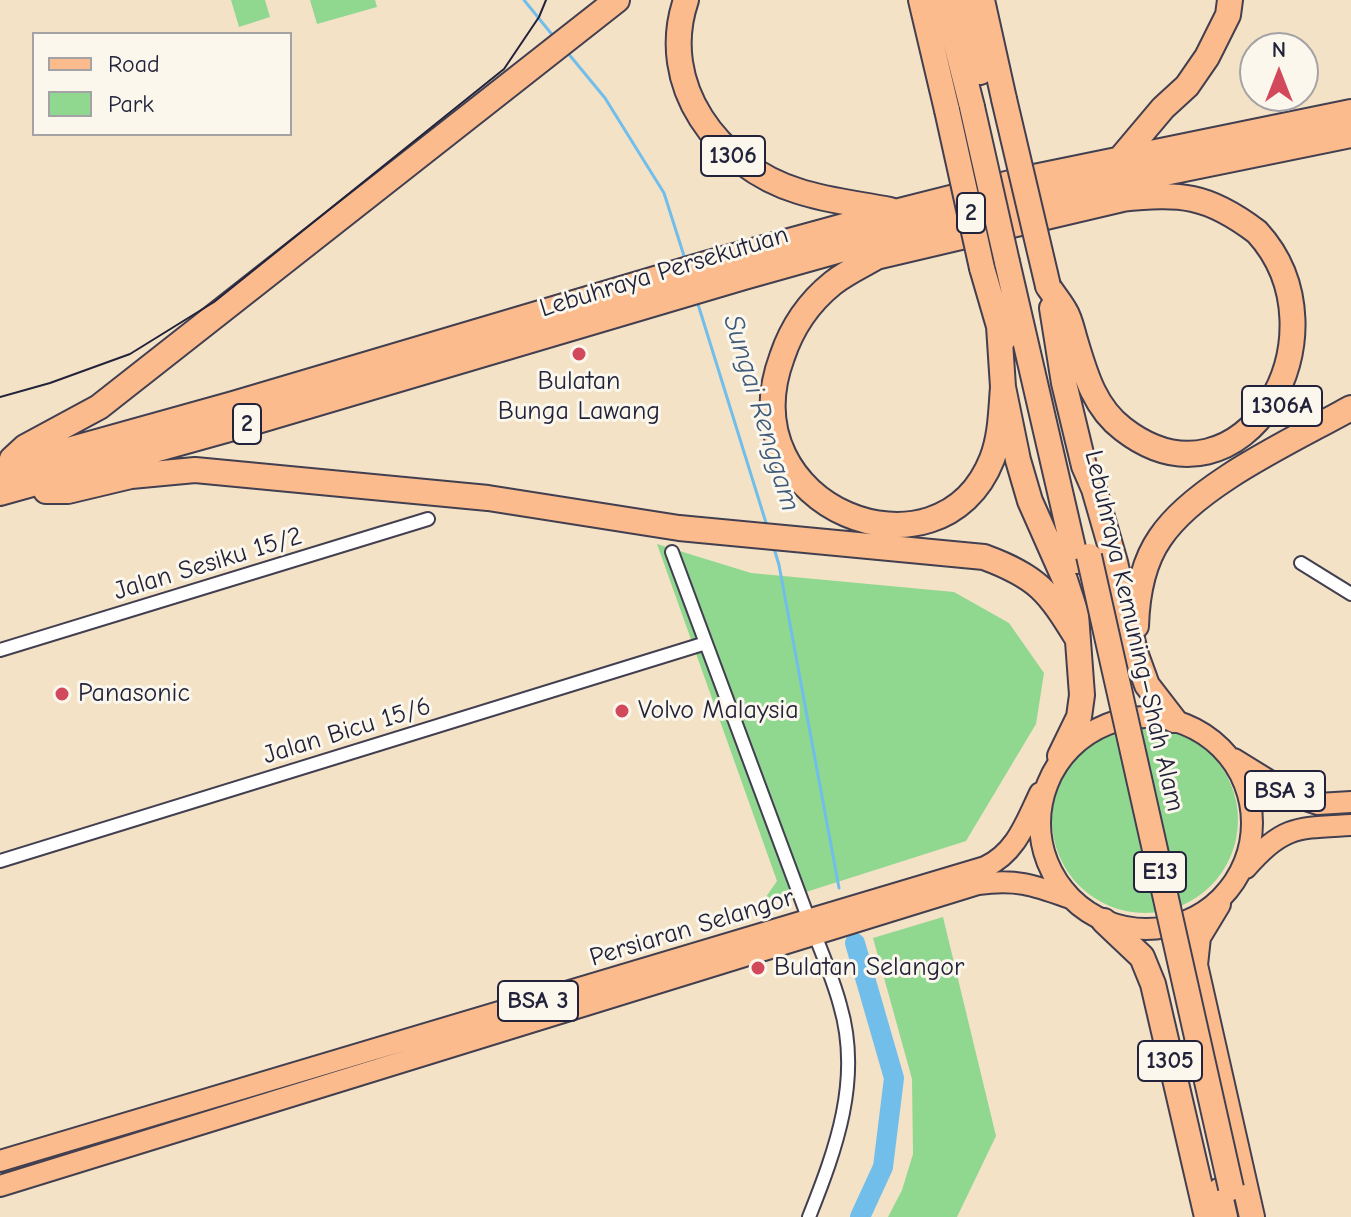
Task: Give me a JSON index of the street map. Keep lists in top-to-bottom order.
{
  "streets": {
    "highway": [
      "1306",
      "2",
      "Lebuhraya Persekutuan",
      "1306A",
      "Lebuhraya Kemuning–Shah Alam",
      "E13",
      "1305"
    ],
    "main road": ["BSA 3", "Persiaran Selangor"],
    "street": ["Jalan Sesiku 15/2", "Jalan Bicu 15/6"]
  },
  "crossings": [
    ["1306", "Lebuhraya Persekutuan"],
    ["BSA 3", "Persiaran Selangor"],
    ["BSA 3", "1305"],
    ["Persiaran Selangor", "1305"]
  ],
  "water": ["Sungai Renggam"],
  "places": [
    "Bulatan Bunga Lawang",
    "Panasonic",
    "Volvo Malaysia",
    "Bulatan Selangor"
  ],
  "legend": ["Road", "Park"],
  "north": "top"
}
